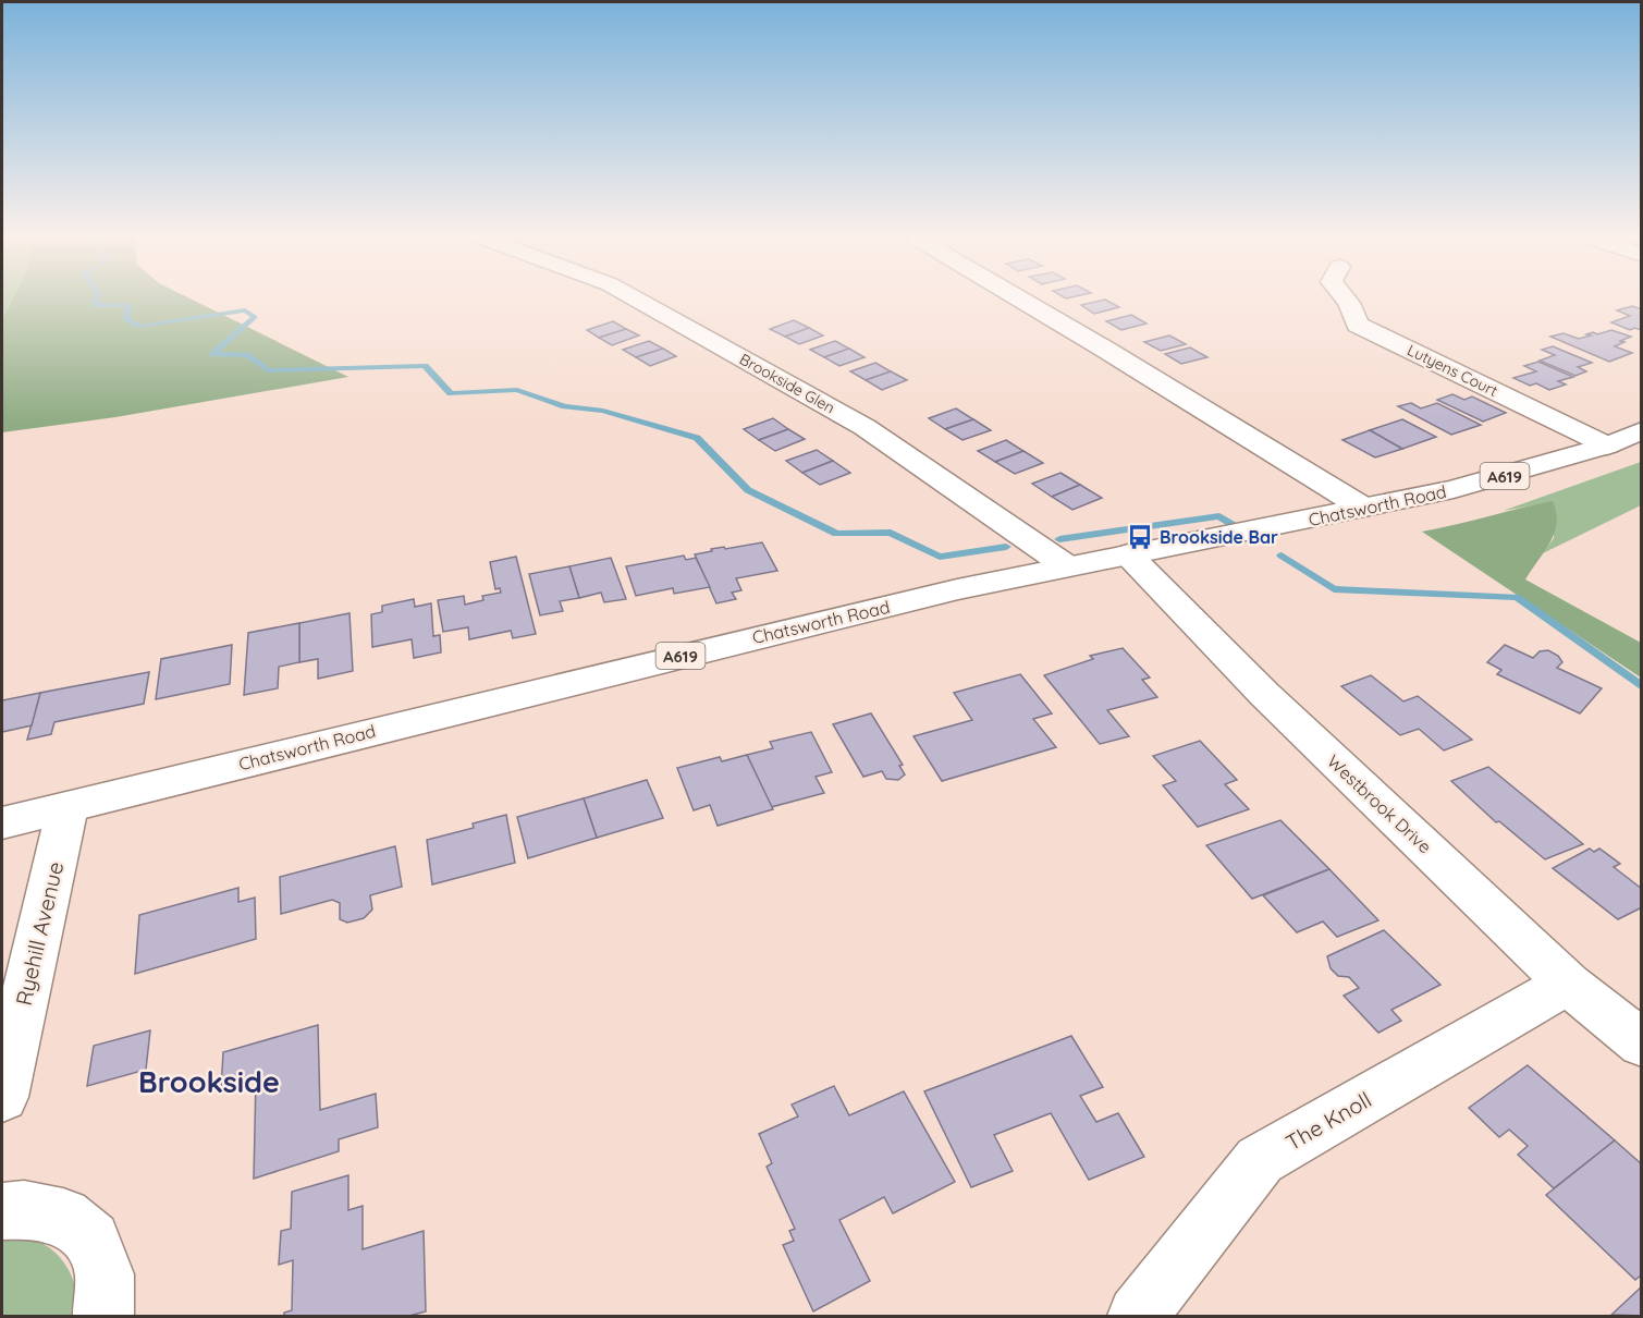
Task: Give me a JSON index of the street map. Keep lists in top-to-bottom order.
{
  "streets": {
    "main road": [
      "Lutyens Court",
      "Brookside Glen",
      "A619",
      "Chatsworth Road",
      "Westbrook Drive",
      "Ryehill Avenue",
      "The Knoll"
    ]
  },
  "crossings": [
    ["Lutyens Court", "Chatsworth Road"],
    ["Brookside Glen", "Chatsworth Road"],
    ["Chatsworth Road", "Westbrook Drive"],
    ["Chatsworth Road", "Ryehill Avenue"],
    ["Westbrook Drive", "The Knoll"]
  ],
  "districts": ["Brookside"],
  "places": {
    "bus stop": ["Brookside Bar"]
  }
}
